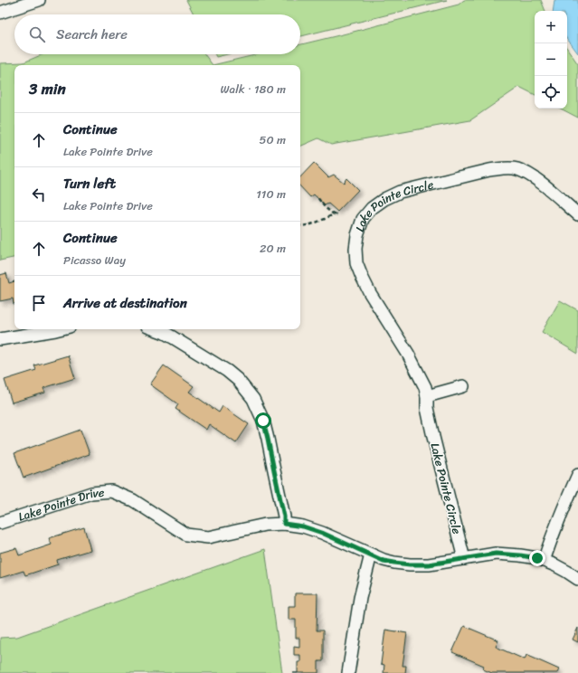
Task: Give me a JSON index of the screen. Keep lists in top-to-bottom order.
{
  "streets": {
    "street": ["Lake Pointe Circle", "Lake Pointe Drive"]
  },
  "crossings": [
    ["Lake Pointe Circle", "Lake Pointe Drive"]
  ],
  "page": {
    "map_buttons": ["+", "−"],
    "search": "Search here",
    "heading": ["3 min", "Walk · 180 m"],
    "list": [
      ["Continue", "Lake Pointe Drive", "50 m"],
      ["Turn left", "Lake Pointe Drive", "110 m"],
      ["Continue", "Picasso Way", "20 m"],
      "Arrive at destination"
    ]
  }
}
